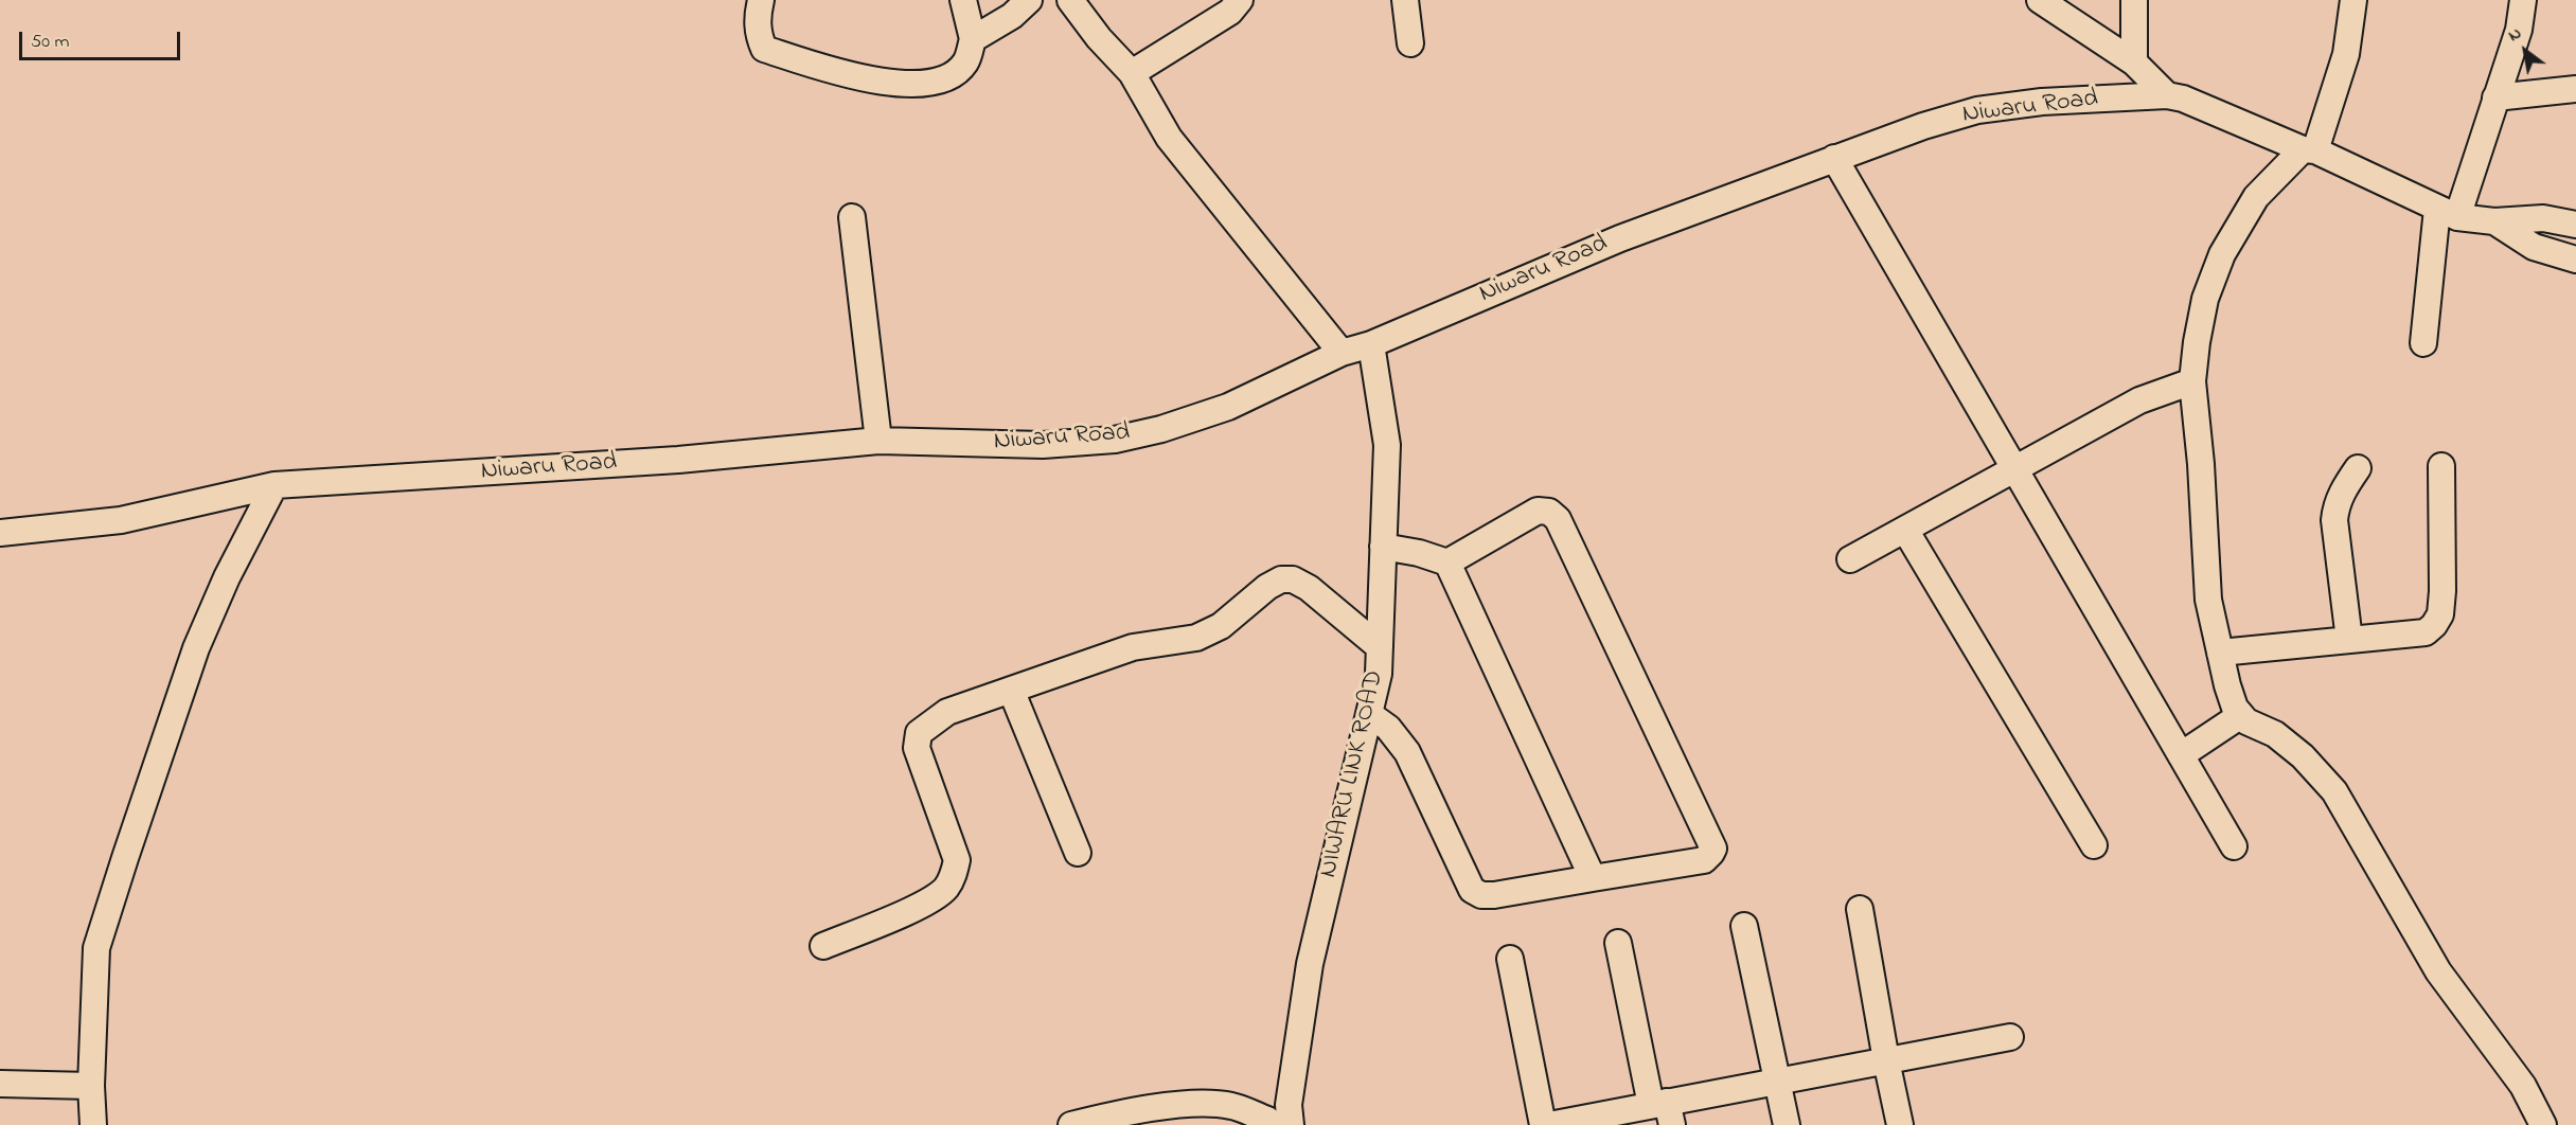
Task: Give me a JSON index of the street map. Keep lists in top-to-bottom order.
{
  "streets": {
    "street": ["Niwaru Road", "NIWARU LINK ROAD"]
  },
  "crossings": [
    ["Niwaru Road", "NIWARU LINK ROAD"]
  ],
  "scale_bar": "50 m",
  "north": "top left"
}
